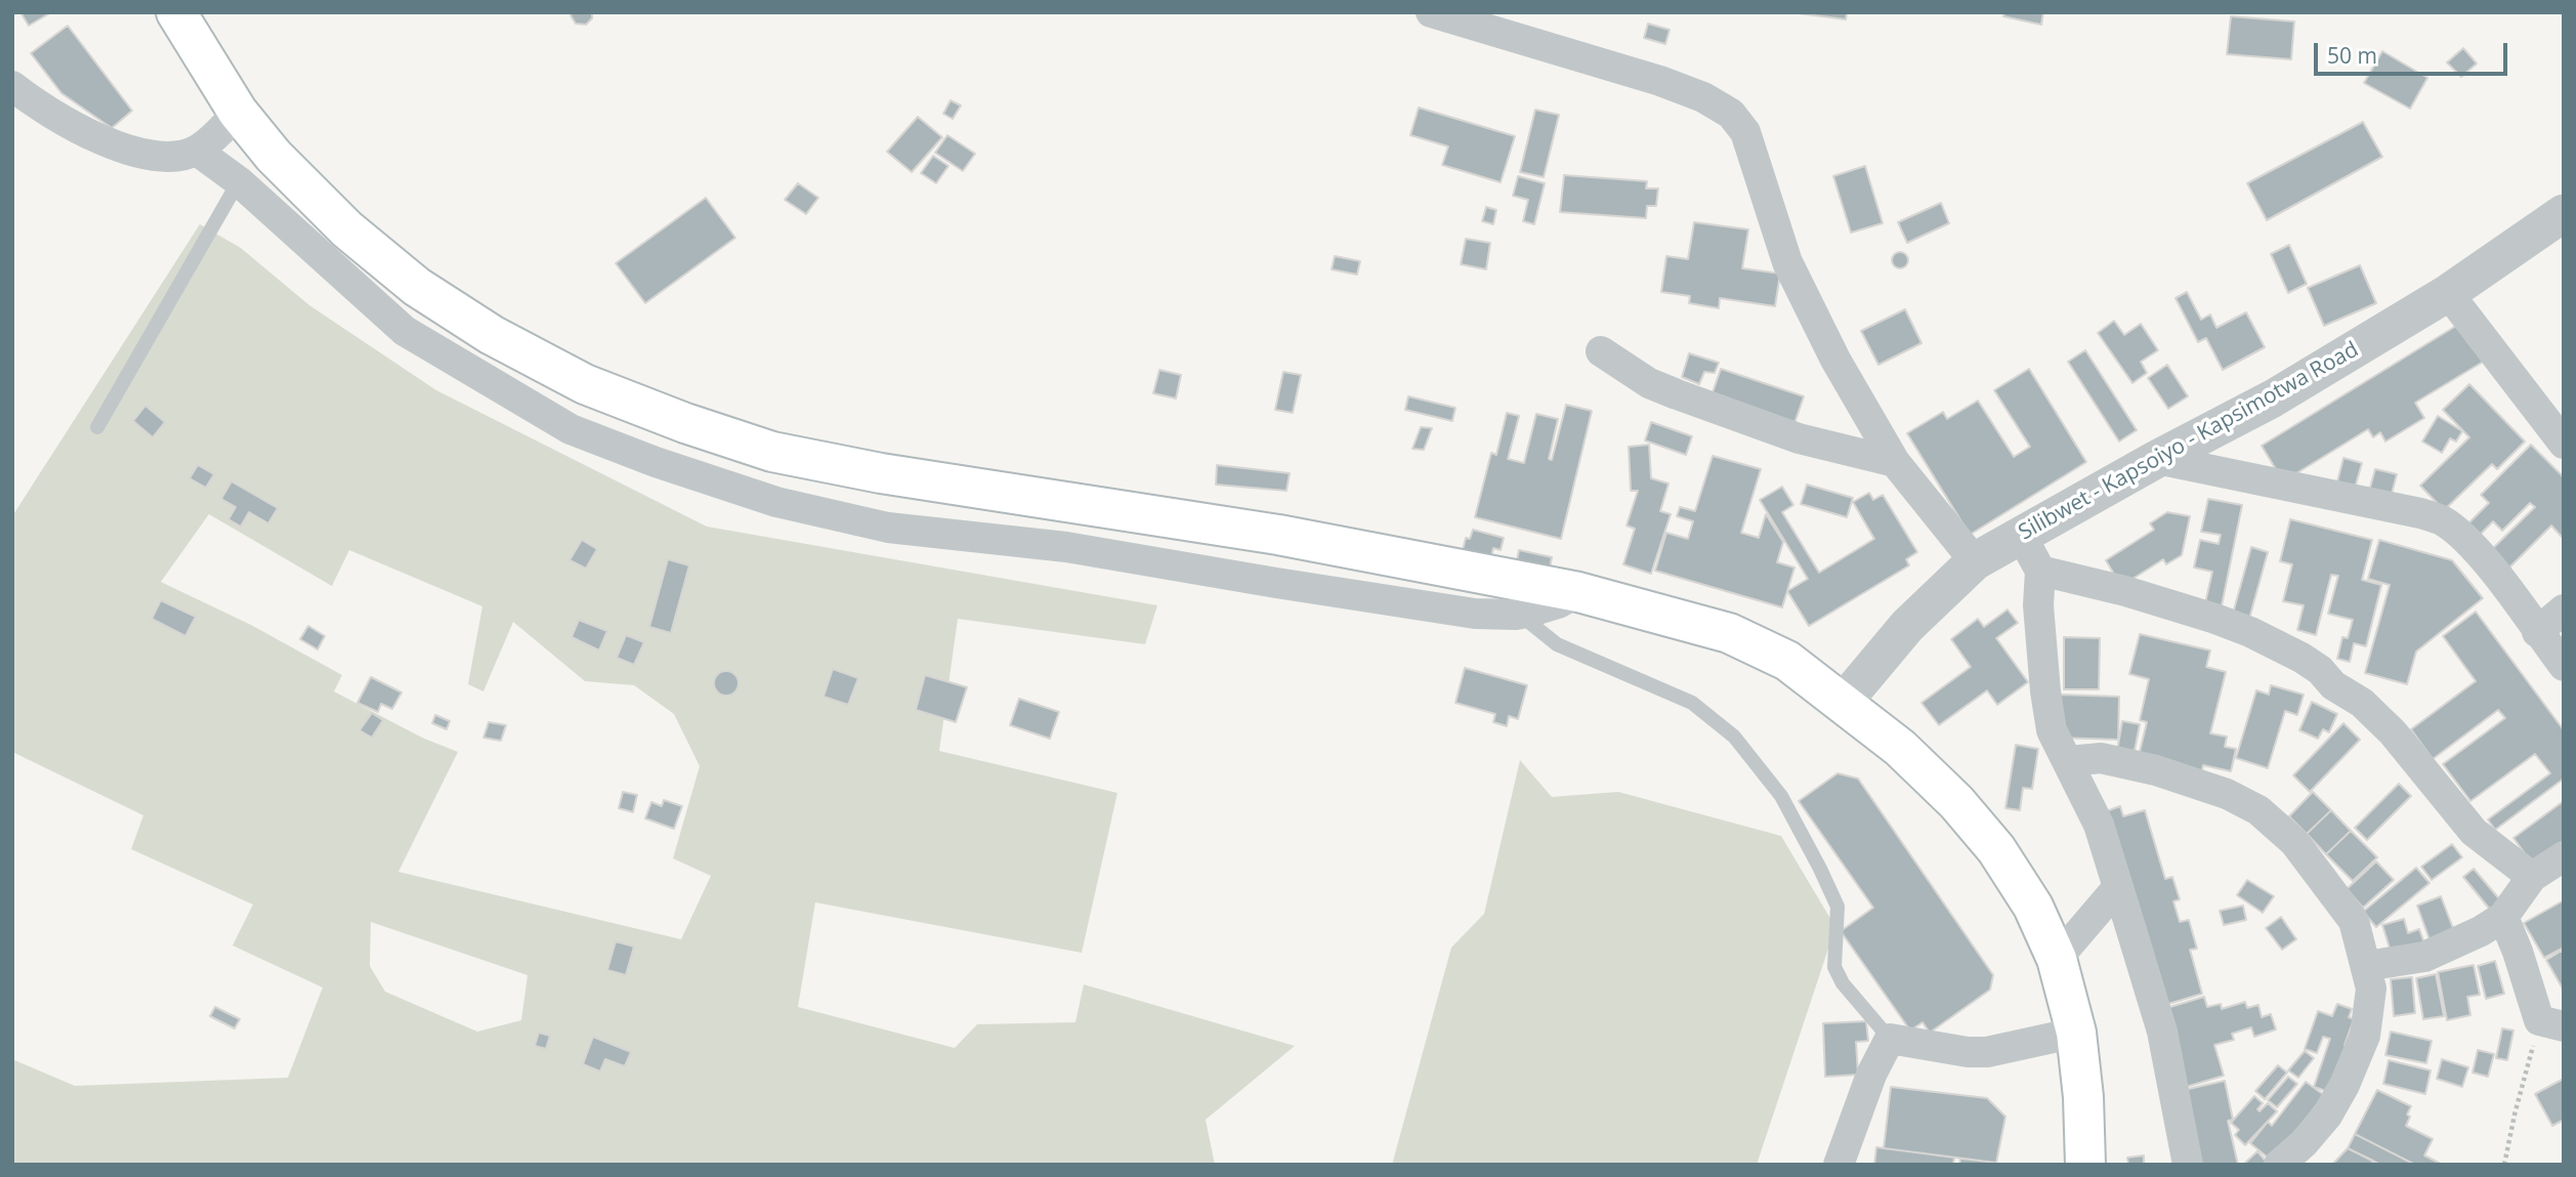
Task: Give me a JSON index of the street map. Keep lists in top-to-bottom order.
{
  "streets": {
    "street": ["Silibwet - Kapsoiyo - Kapsimotwa Road"]
  },
  "scale_bar": "50 m"
}
